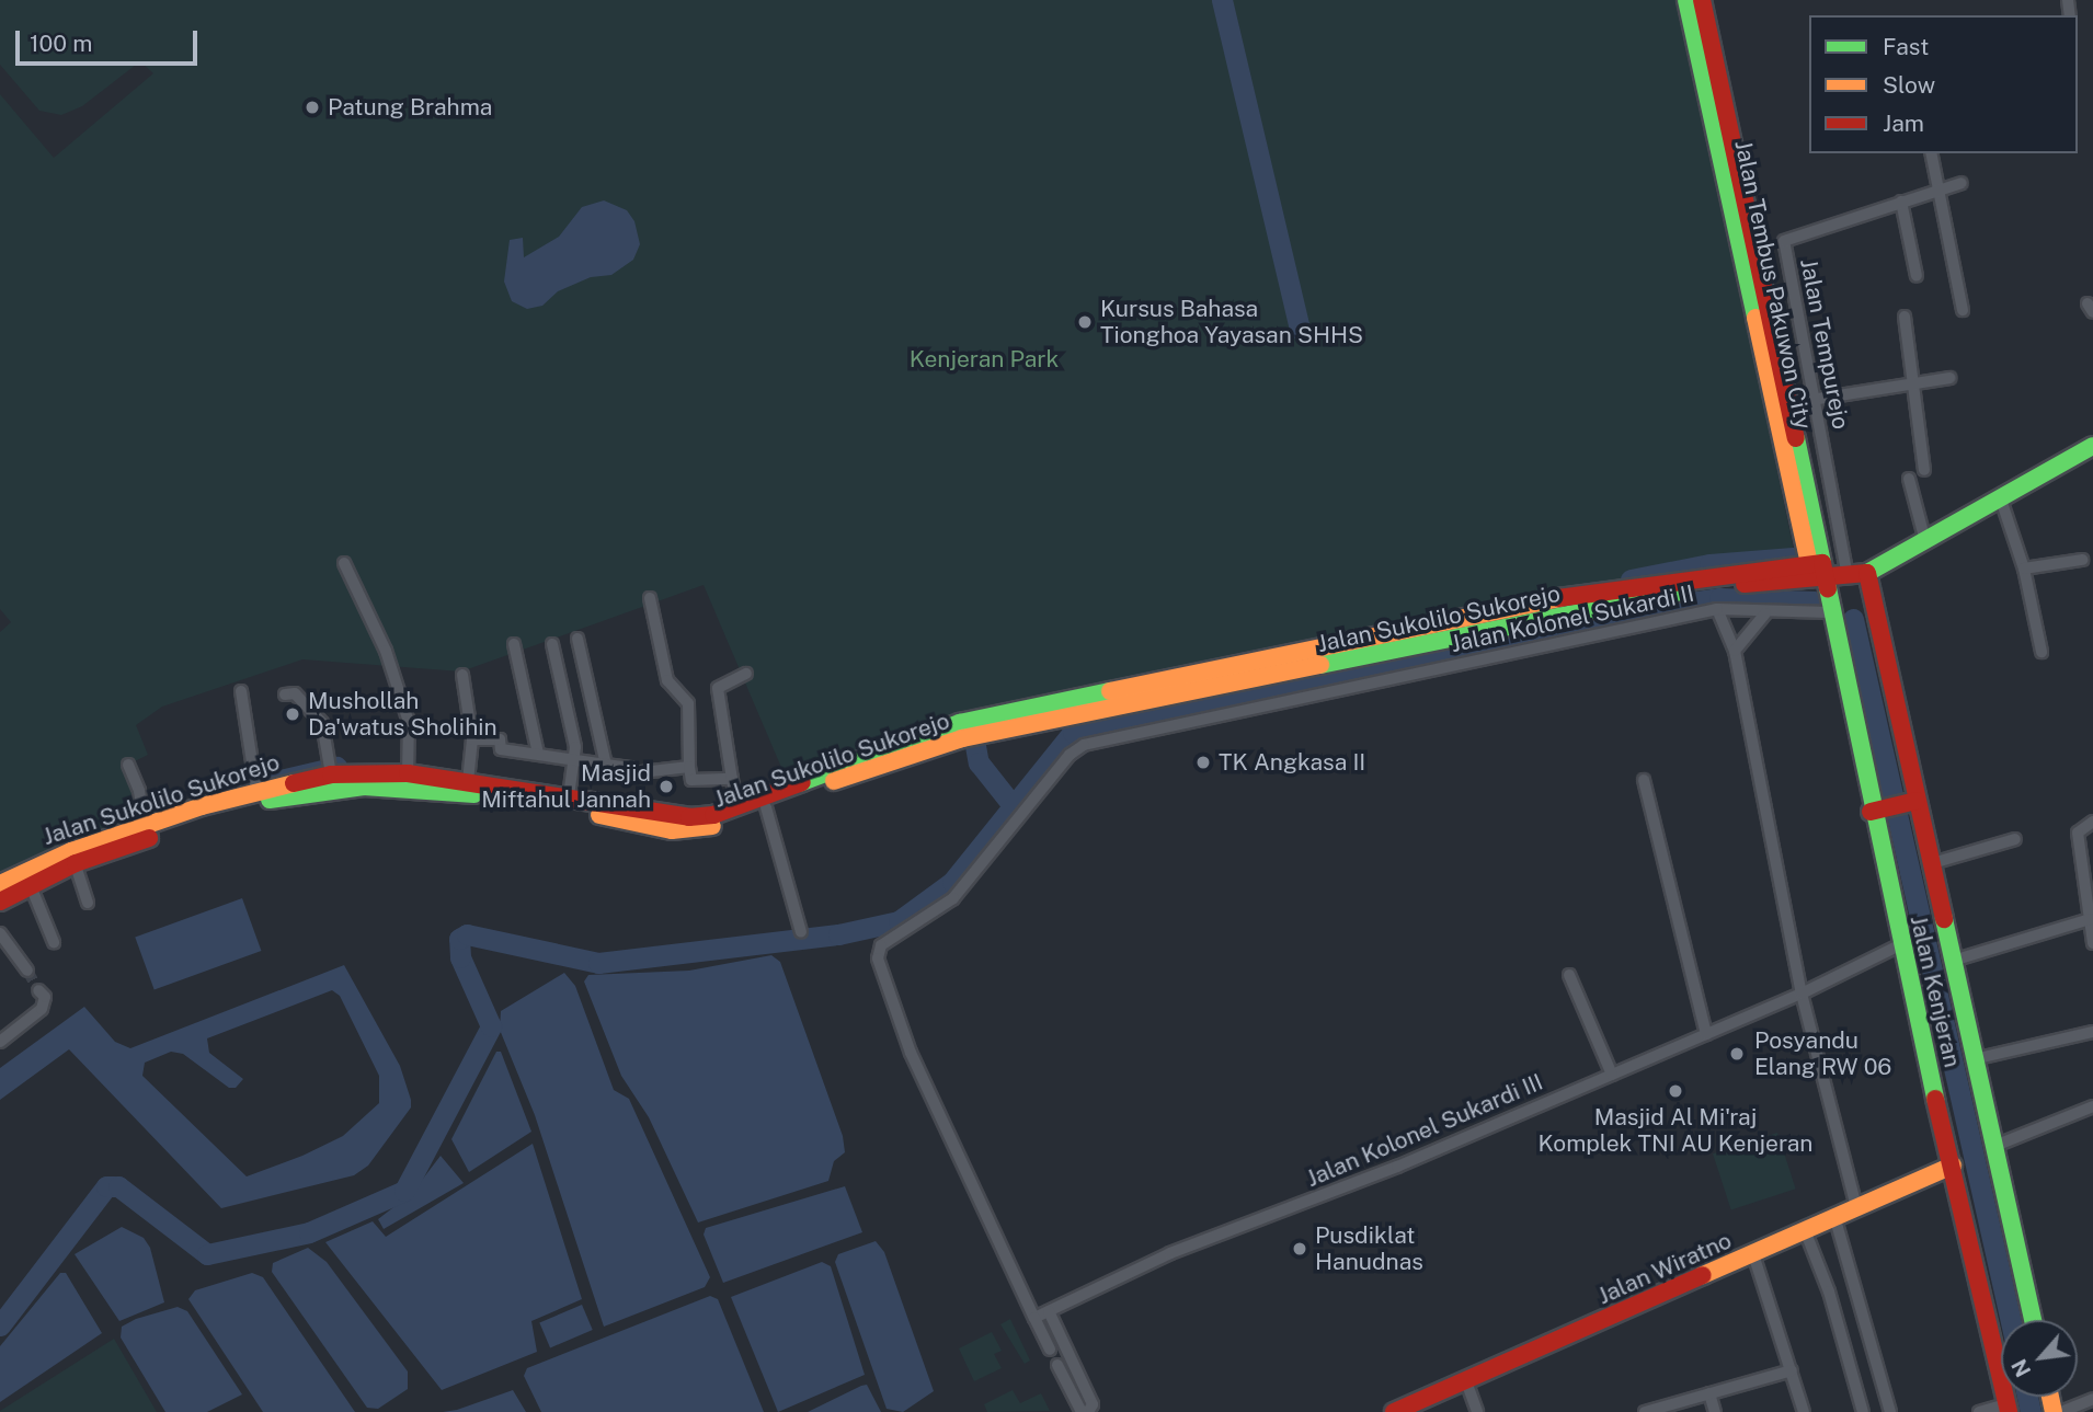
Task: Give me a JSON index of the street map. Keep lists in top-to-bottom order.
{
  "streets": {
    "main road": [
      "Jalan Tembus Pakuwon City",
      "Jalan Sukolilo Sukorejo",
      "Jalan Kenjeran",
      "Jalan Wiratno"
    ],
    "street": ["Jalan Tempurejo", "Jalan Kolonel Sukardi II", "Jalan Kolonel Sukardi III"]
  },
  "crossings": [
    ["Jalan Tembus Pakuwon City", "Jalan Sukolilo Sukorejo"],
    ["Jalan Tembus Pakuwon City", "Jalan Kenjeran"],
    ["Jalan Sukolilo Sukorejo", "Jalan Kenjeran"],
    ["Jalan Kolonel Sukardi II", "Jalan Kenjeran"],
    ["Jalan Kolonel Sukardi II", "Jalan Kolonel Sukardi III"],
    ["Jalan Kenjeran", "Jalan Kolonel Sukardi III"],
    ["Jalan Kenjeran", "Jalan Wiratno"]
  ],
  "parks": ["Kenjeran Park"],
  "places": [
    "Patung Brahma",
    "Kursus Bahasa Tionghoa Yayasan SHHS",
    "Mushollah Da'watus Sholihin",
    "TK Angkasa II",
    "Masjid Miftahul Jannah",
    "Posyandu Elang RW 06",
    "Masjid Al Mi'raj Komplek TNI AU Kenjeran",
    "Pusdiklat Hanudnas"
  ],
  "legend": ["Fast", "Slow", "Jam"],
  "scale_bar": "100 m",
  "north": "bottom left"
}
